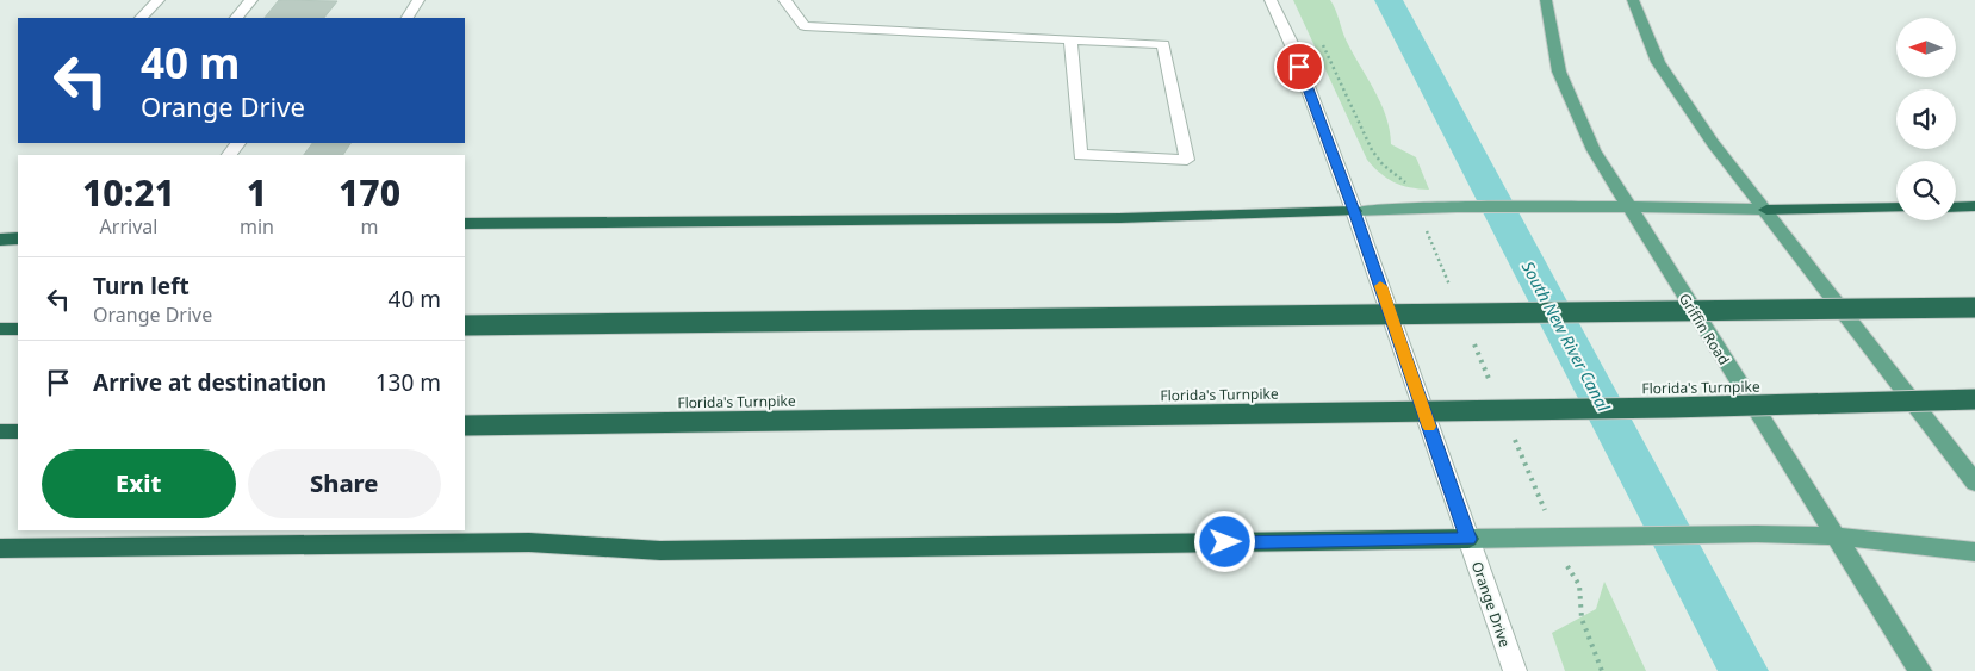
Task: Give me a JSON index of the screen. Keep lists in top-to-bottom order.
{
  "streets": {
    "highway": ["Florida's Turnpike"],
    "main road": ["Griffin Road"],
    "street": ["Orange Drive"]
  },
  "water": ["South New River Canal"],
  "north": "left",
  "page": {
    "turn": ["40 m", "Orange Drive"],
    "eta": [
      "10:21",
      "Arrival",
      "1",
      "min",
      "170",
      "m"
    ],
    "list": [
      {
        "name": "Turn left",
        "note": "Orange Drive",
        "value": "40 m"
      },
      {
        "name": "Arrive at destination",
        "value": "130 m"
      }
    ],
    "buttons": ["Exit", "Share"]
  }
}
